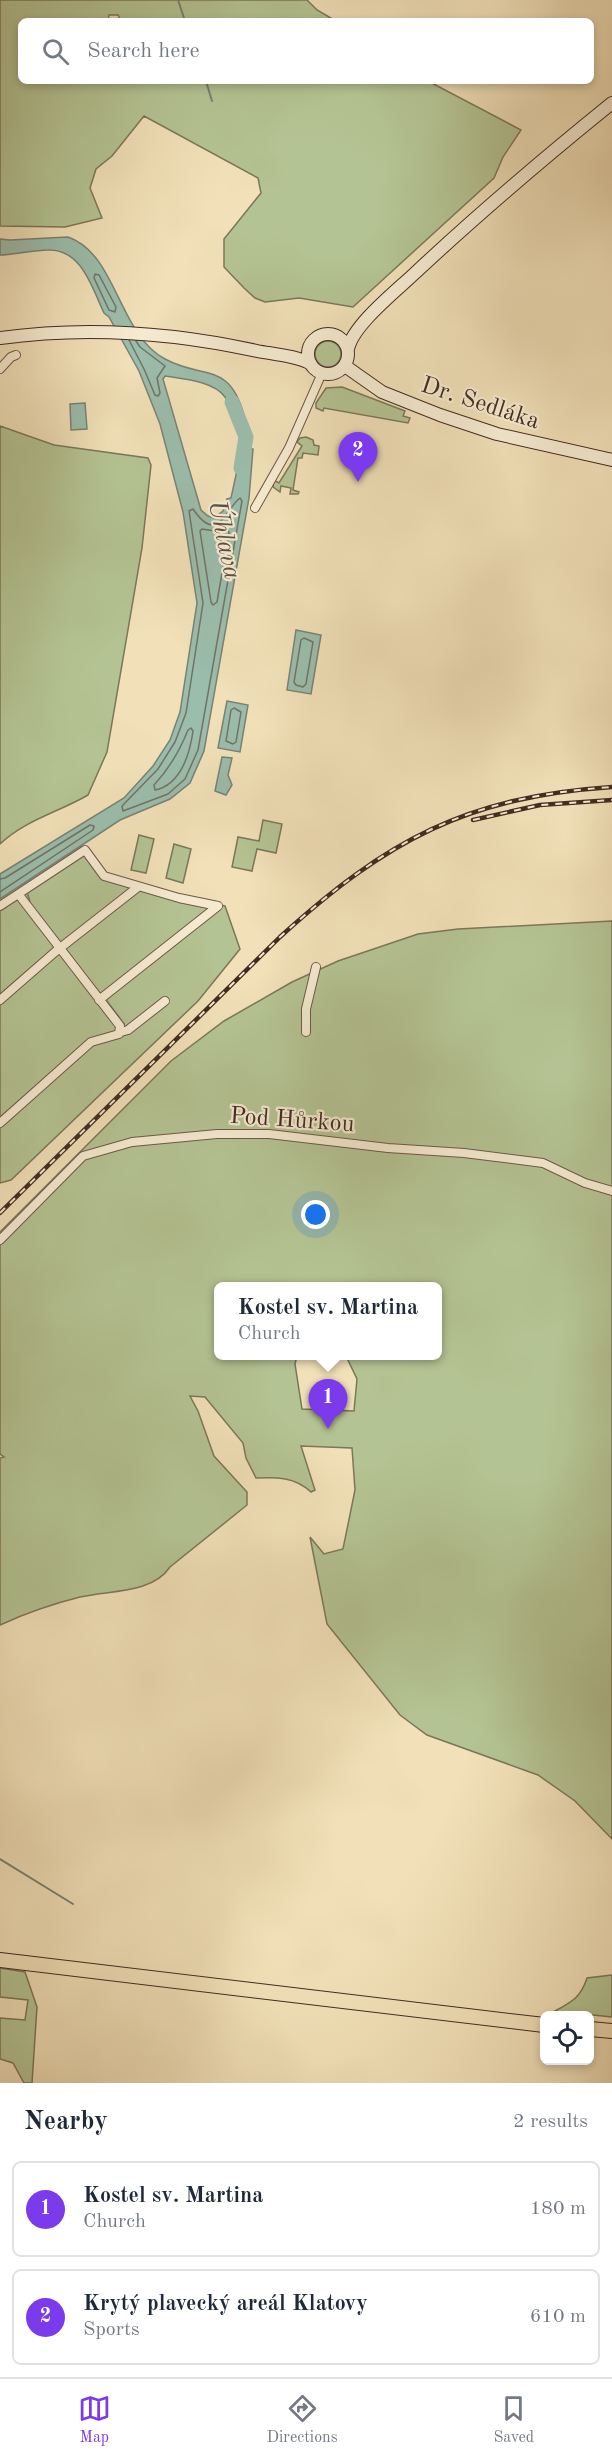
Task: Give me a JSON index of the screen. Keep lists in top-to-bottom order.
{
  "streets": {
    "main road": ["Dr. Sedláka"],
    "street": ["Pod Hůrkou"]
  },
  "water": ["Úhlava"],
  "page": {
    "search": "Search here",
    "pins": ["2", "1"],
    "popup": ["Kostel sv. Martina", "Church"],
    "heading": ["Nearby", "2 results"],
    "list": [
      {
        "mark": "1",
        "name": "Kostel sv. Martina",
        "note": "Church",
        "value": "180 m"
      },
      {
        "mark": "2",
        "name": "Krytý plavecký areál Klatovy",
        "note": "Sports",
        "value": "610 m"
      }
    ],
    "nav": ["Map", "Directions", "Saved"]
  }
}
